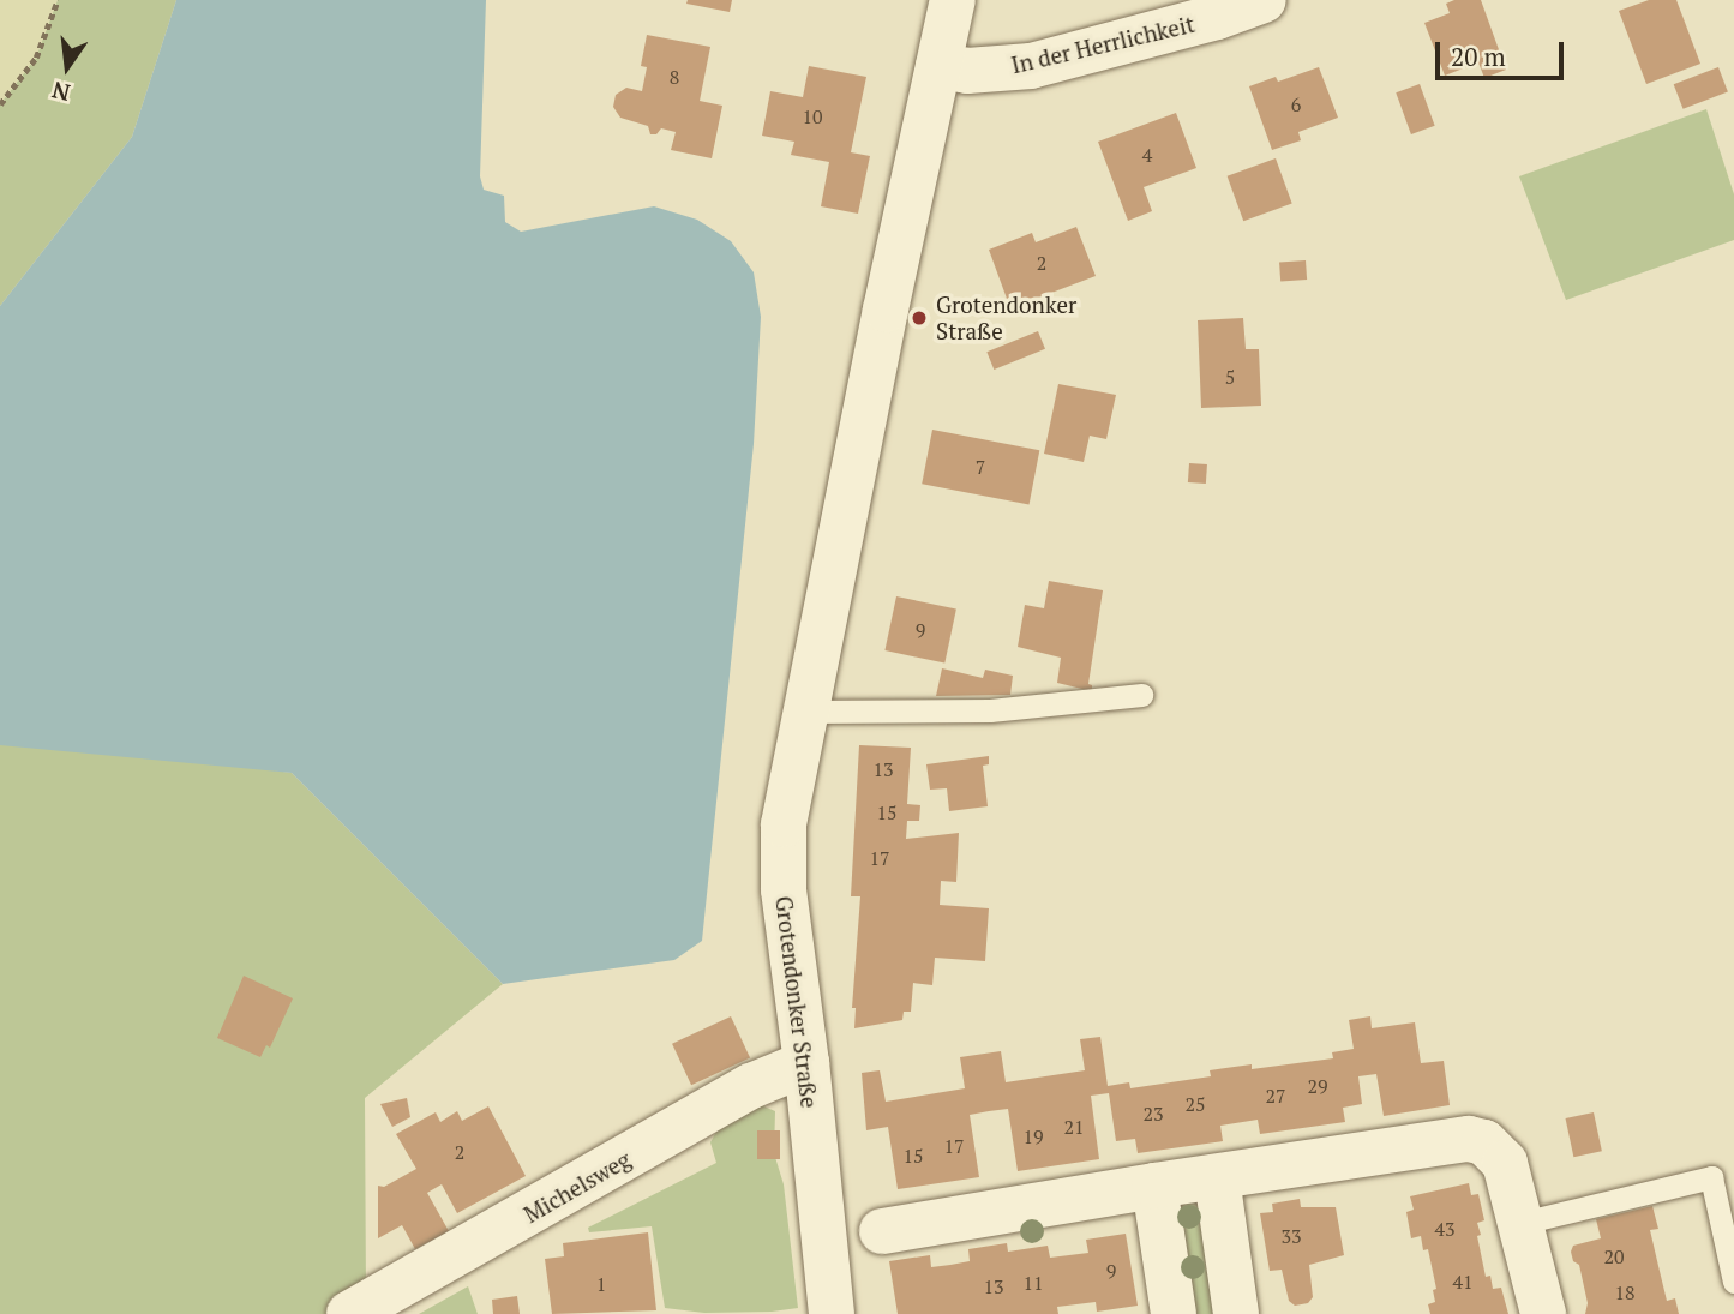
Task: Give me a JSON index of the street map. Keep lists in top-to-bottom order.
{
  "streets": {
    "street": ["In der Herrlichkeit", "Grotendonker Straße", "Michelsweg"]
  },
  "crossings": [
    ["In der Herrlichkeit", "Grotendonker Straße"],
    ["Grotendonker Straße", "Michelsweg"]
  ],
  "places": ["Grotendonker Straße"],
  "house_numbers": [
    "8",
    "6",
    "10",
    "4",
    "2",
    "5",
    "7",
    "9",
    "13",
    "15",
    "17",
    "29",
    "27",
    "25",
    "23",
    "21",
    "19",
    "17",
    "2",
    "15",
    "43",
    "33",
    "20",
    "9",
    "41",
    "11",
    "1",
    "13",
    "18"
  ],
  "scale_bar": "20 m",
  "north": "bottom"
}
